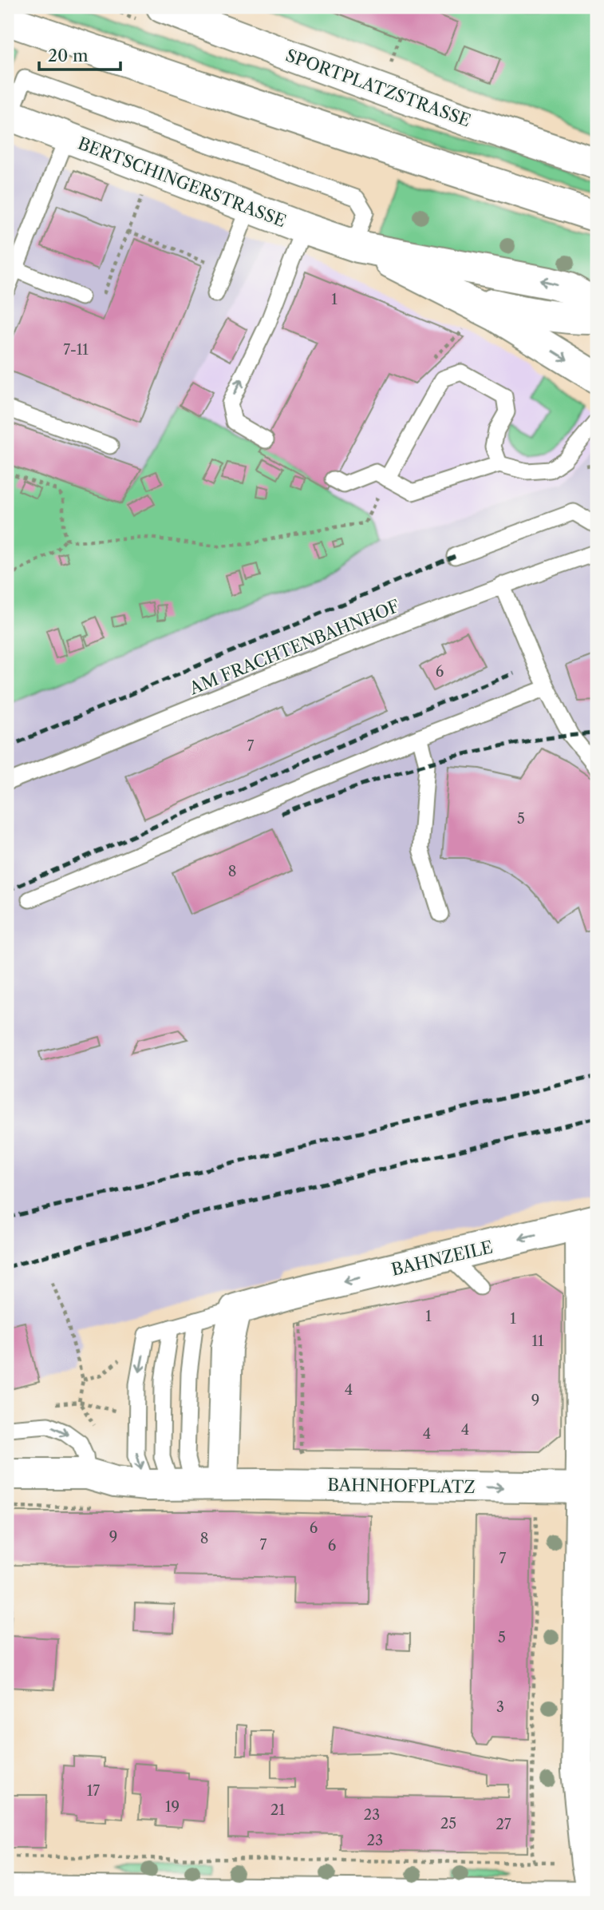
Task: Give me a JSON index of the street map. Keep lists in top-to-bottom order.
{
  "streets": {
    "main road": [
      "SPORTPLATZSTRASSE",
      "BERTSCHINGERSTRASSE",
      "BAHNZEILE",
      "BAHNHOFPLATZ"
    ],
    "lane": ["AM FRACHTENBAHNHOF"]
  },
  "one_way": ["BAHNZEILE", "BAHNHOFPLATZ"],
  "house_numbers": [
    "1",
    "7-11",
    "6",
    "7",
    "5",
    "8",
    "1",
    "1",
    "11",
    "4",
    "9",
    "4",
    "4",
    "6",
    "9",
    "8",
    "7",
    "6",
    "7",
    "5",
    "3",
    "17",
    "19",
    "21",
    "23",
    "25",
    "27",
    "23"
  ],
  "scale_bar": "20 m"
}
